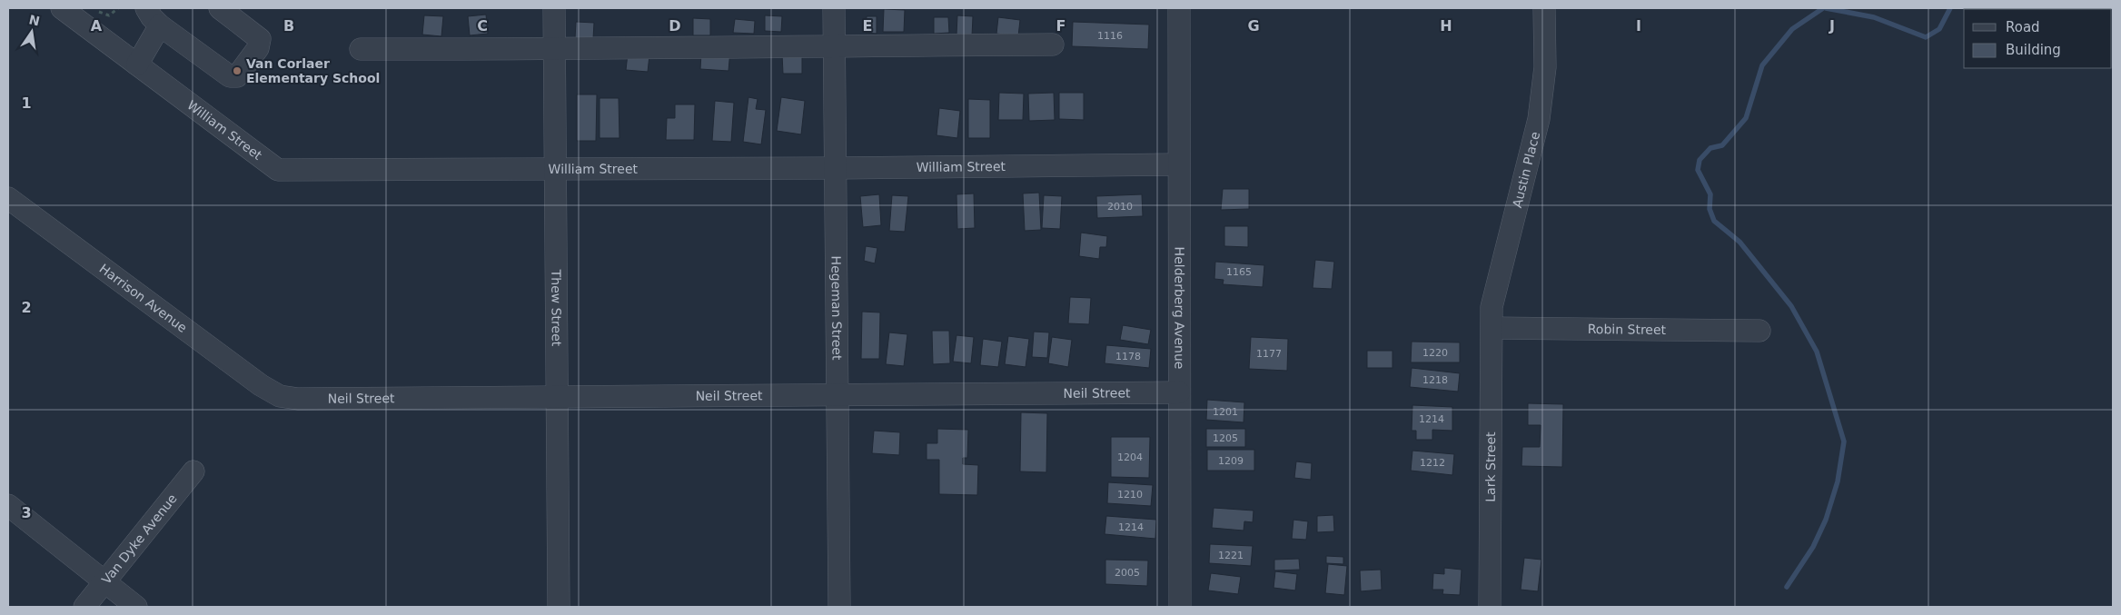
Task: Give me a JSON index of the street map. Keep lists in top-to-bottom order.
{
  "streets": {
    "street": [
      "William Street",
      "Austin Place",
      "Harrison Avenue",
      "Thew Street",
      "Hegeman Street",
      "Helderberg Avenue",
      "Robin Street",
      "Neil Street",
      "Lark Street",
      "Van Dyke Avenue"
    ]
  },
  "crossings": [
    ["William Street", "Thew Street"],
    ["William Street", "Hegeman Street"],
    ["William Street", "Helderberg Avenue"],
    ["Austin Place", "Robin Street"],
    ["Austin Place", "Lark Street"],
    ["Harrison Avenue", "Neil Street"],
    ["Thew Street", "Neil Street"],
    ["Hegeman Street", "Neil Street"],
    ["Helderberg Avenue", "Neil Street"],
    ["Robin Street", "Lark Street"]
  ],
  "places": ["Van Corlaer Elementary School"],
  "house_numbers": [
    "1116",
    "2010",
    "1165",
    "1220",
    "1177",
    "1178",
    "1218",
    "1201",
    "1214",
    "1205",
    "1204",
    "1209",
    "1212",
    "1210",
    "1214",
    "1221",
    "2005"
  ],
  "legend": ["Road", "Building"],
  "north": "top",
  "grid": {
    "columns": [
      "A",
      "B",
      "C",
      "D",
      "E",
      "F",
      "G",
      "H",
      "I",
      "J"
    ],
    "rows": ["1", "2", "3"]
  }
}
